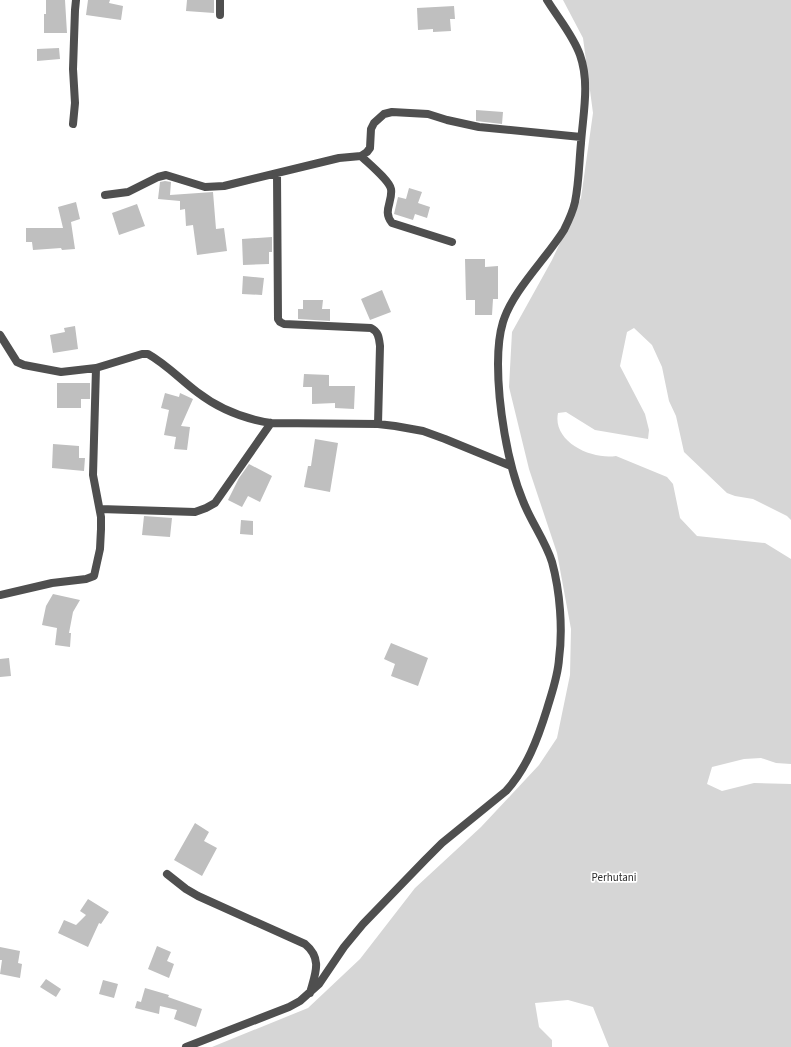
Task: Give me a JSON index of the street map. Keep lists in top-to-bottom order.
{
  "parks": ["Perhutani"]
}
